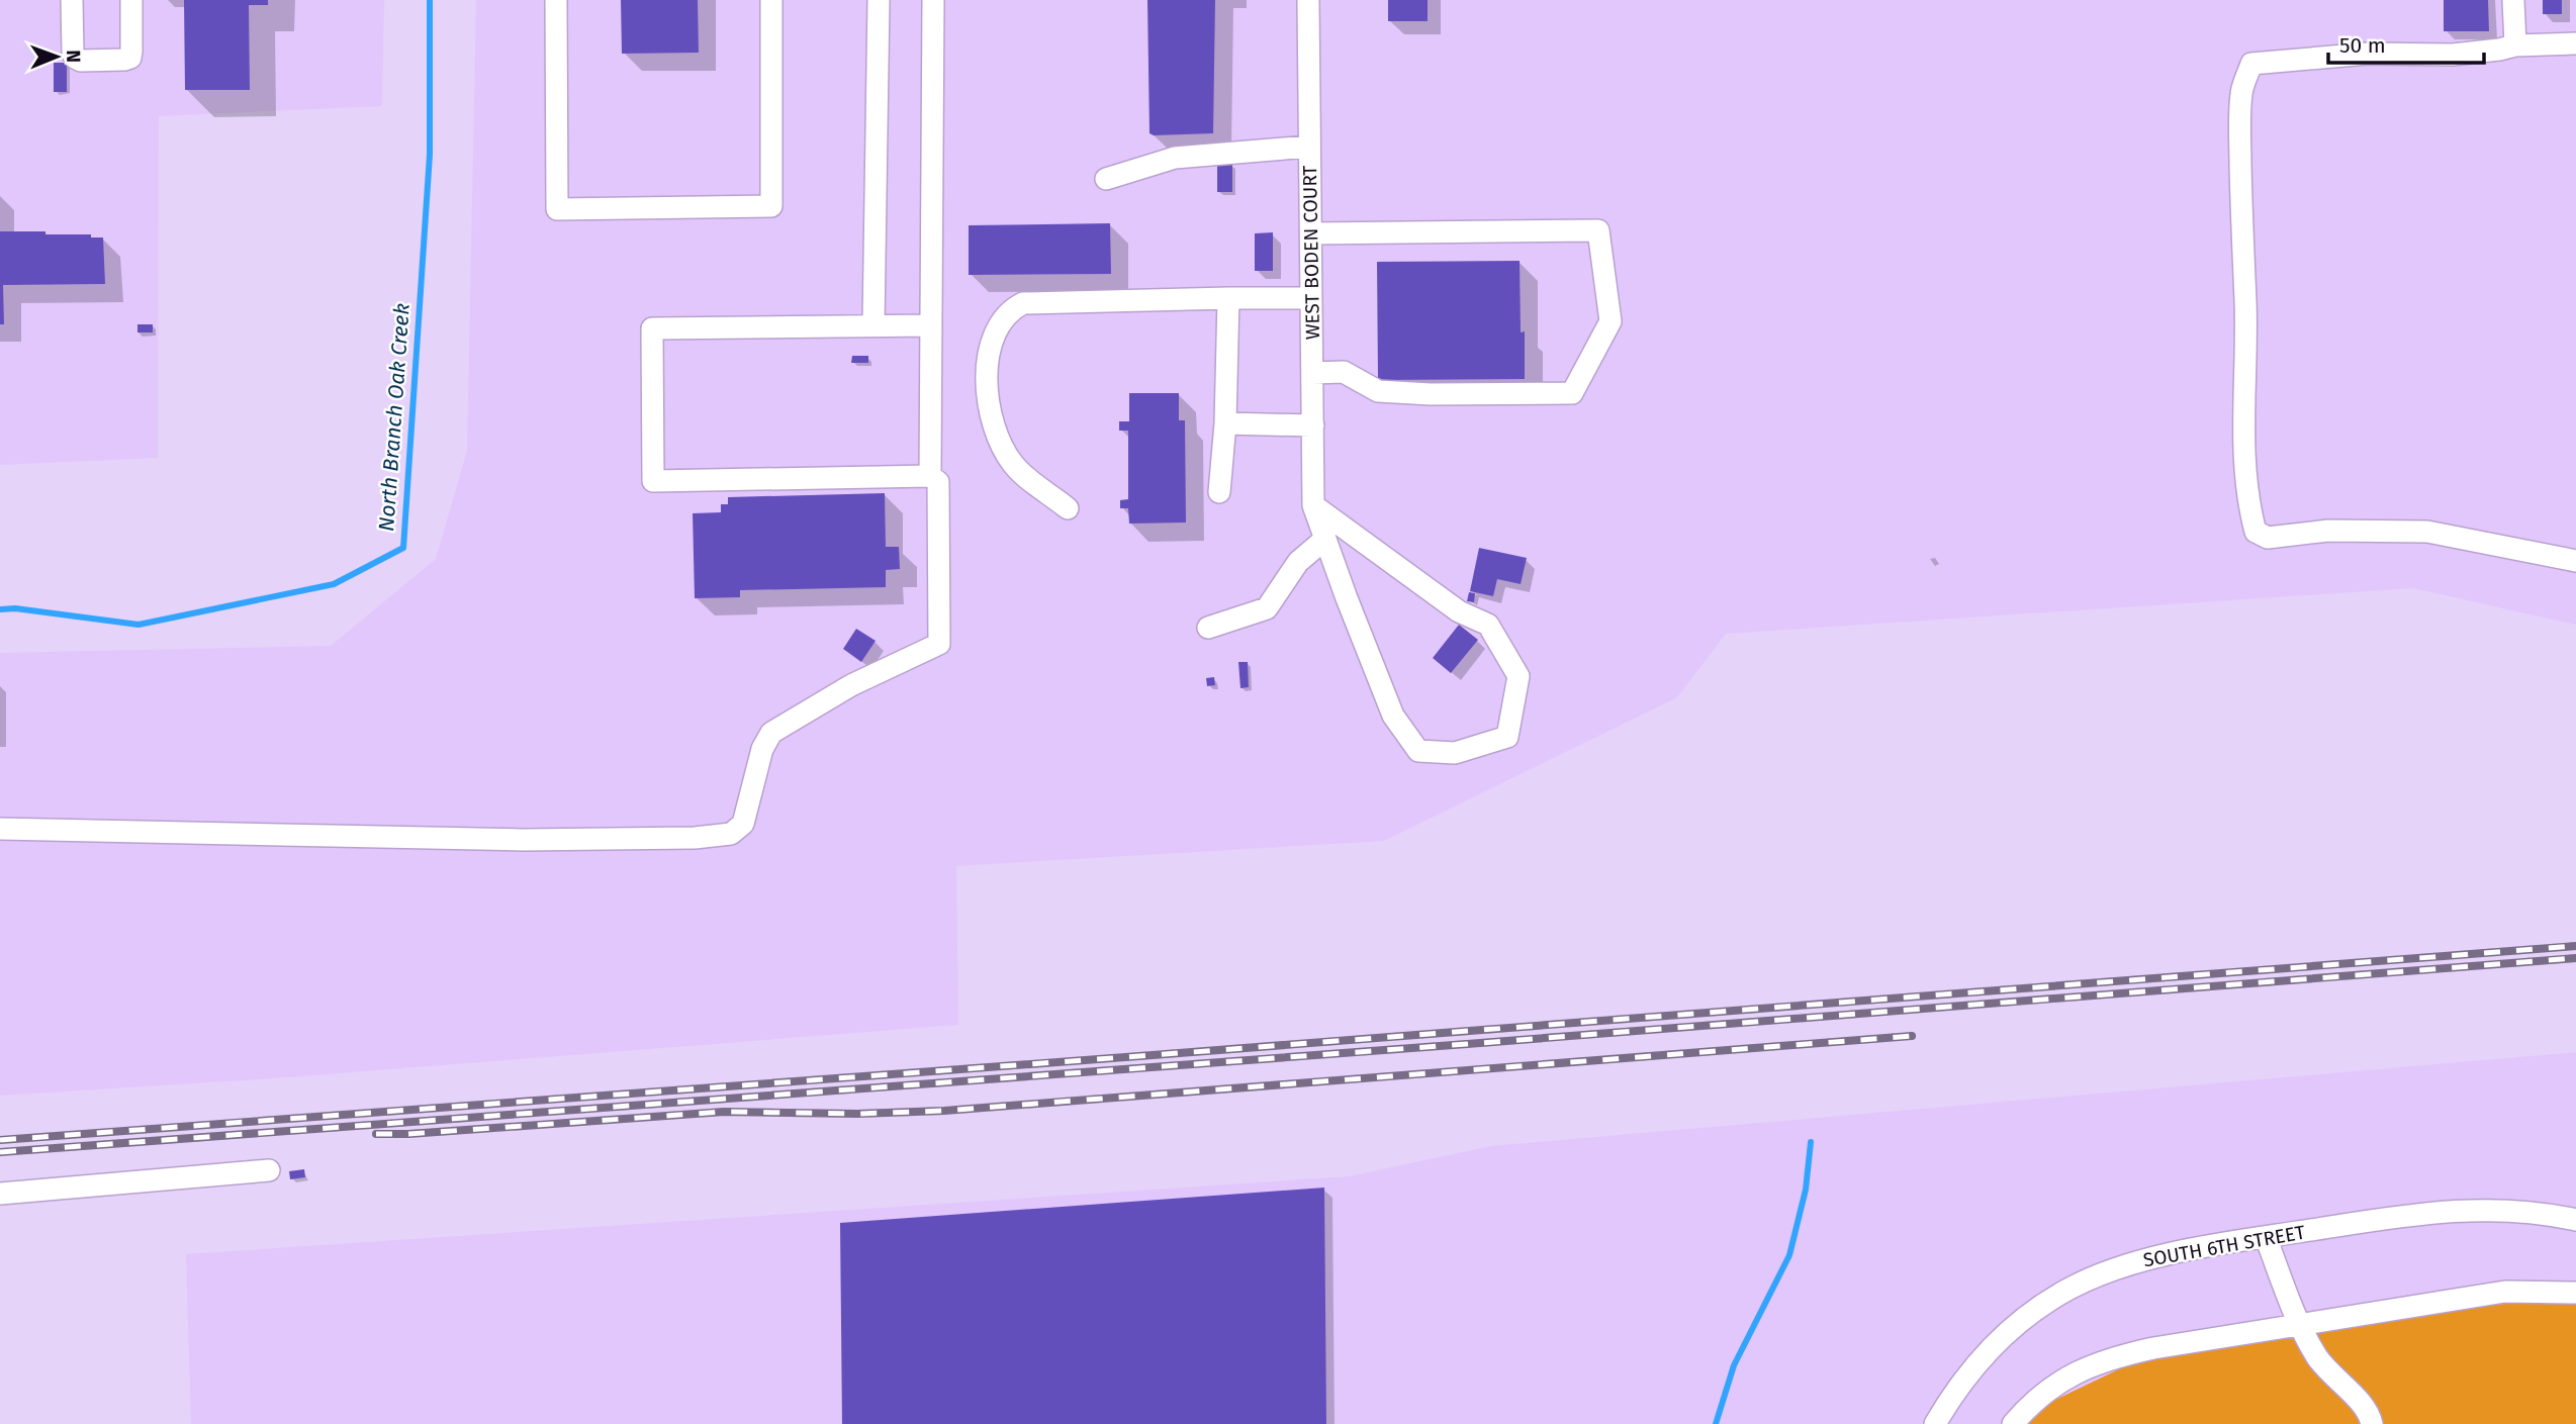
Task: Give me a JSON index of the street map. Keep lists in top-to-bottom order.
{
  "streets": {
    "street": ["WEST BODEN COURT", "SOUTH 6TH STREET"]
  },
  "water": ["North Branch Oak Creek"],
  "scale_bar": "50 m",
  "north": "right"
}
